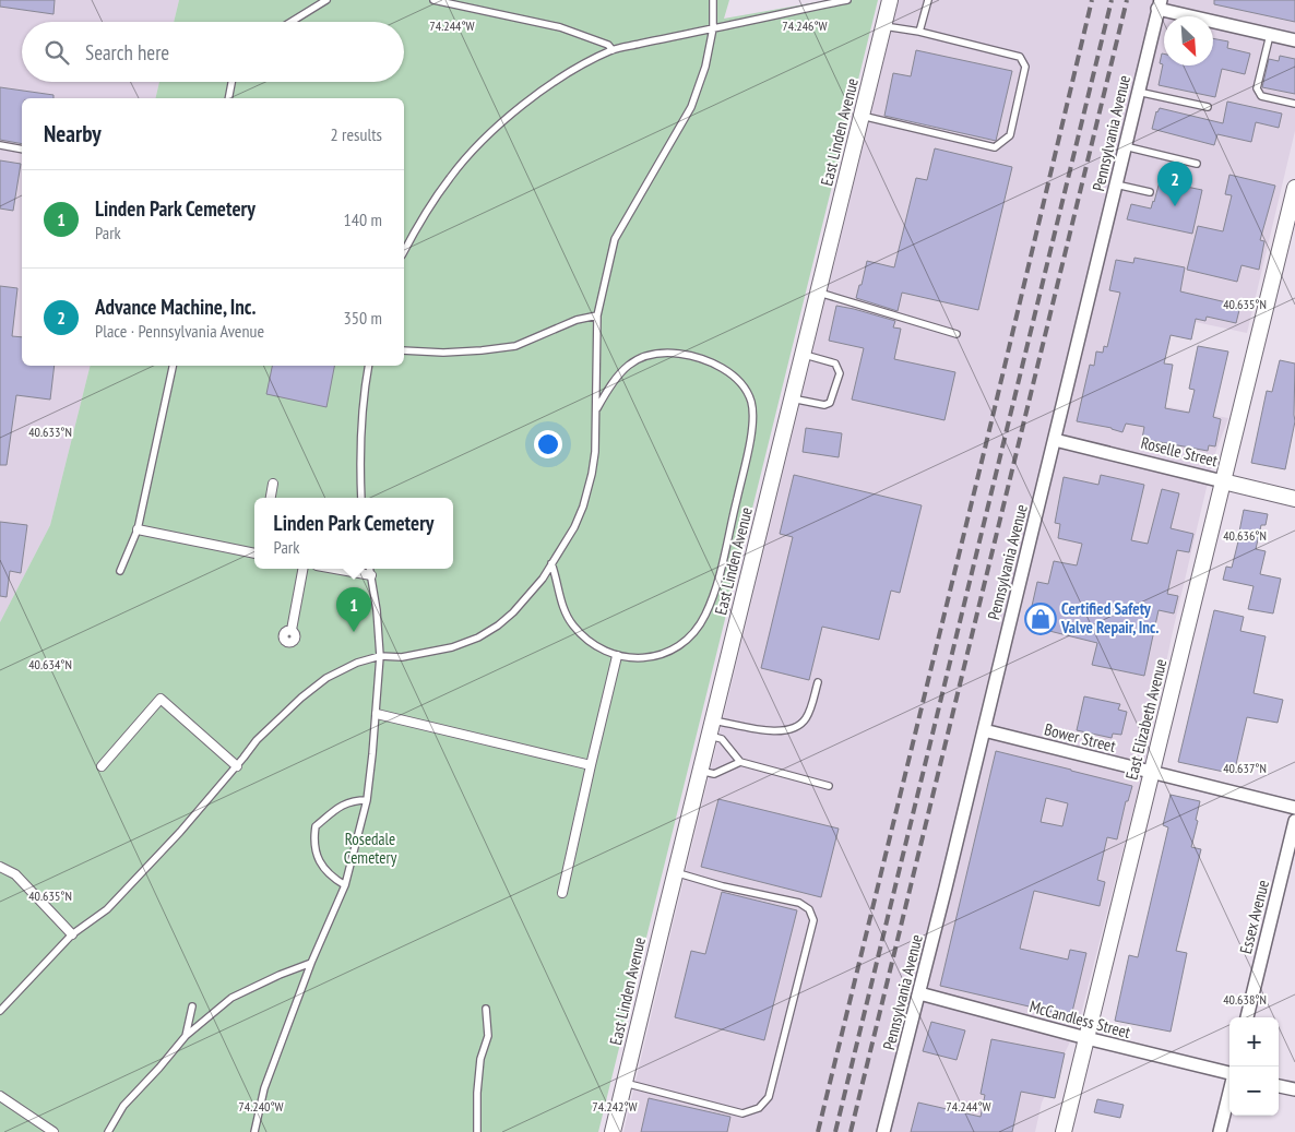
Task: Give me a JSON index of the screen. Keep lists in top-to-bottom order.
{
  "streets": {
    "street": [
      "East Linden Avenue",
      "Pennsylvania Avenue",
      "Roselle Street",
      "East Elizabeth Avenue",
      "Bower Street",
      "Essex Avenue",
      "McCandless Street"
    ]
  },
  "crossings": [
    ["Pennsylvania Avenue", "Roselle Street"],
    ["Pennsylvania Avenue", "Bower Street"],
    ["Pennsylvania Avenue", "McCandless Street"],
    ["Roselle Street", "East Elizabeth Avenue"],
    ["East Elizabeth Avenue", "Bower Street"],
    ["East Elizabeth Avenue", "McCandless Street"]
  ],
  "parks": ["Rosedale Cemetery"],
  "places": {
    "shop": ["Certified Safety Valve Repair, Inc."]
  },
  "north": "bottom right",
  "page": {
    "search": "Search here",
    "heading": ["Nearby", "2 results"],
    "pins": ["2", "1"],
    "list": [
      {
        "mark": "1",
        "name": "Linden Park Cemetery",
        "note": "Park",
        "value": "140 m"
      },
      {
        "mark": "2",
        "name": "Advance Machine, Inc.",
        "note": "Place · Pennsylvania Avenue",
        "value": "350 m"
      }
    ],
    "popup": ["Linden Park Cemetery", "Park"],
    "map_buttons": ["+", "−"]
  },
  "coordinates": [
    "74.244°W",
    "74.246°W",
    "40.635°N",
    "40.633°N",
    "40.636°N",
    "40.634°N",
    "40.637°N",
    "40.638°N",
    "74.240°W",
    "74.242°W"
  ]
}
